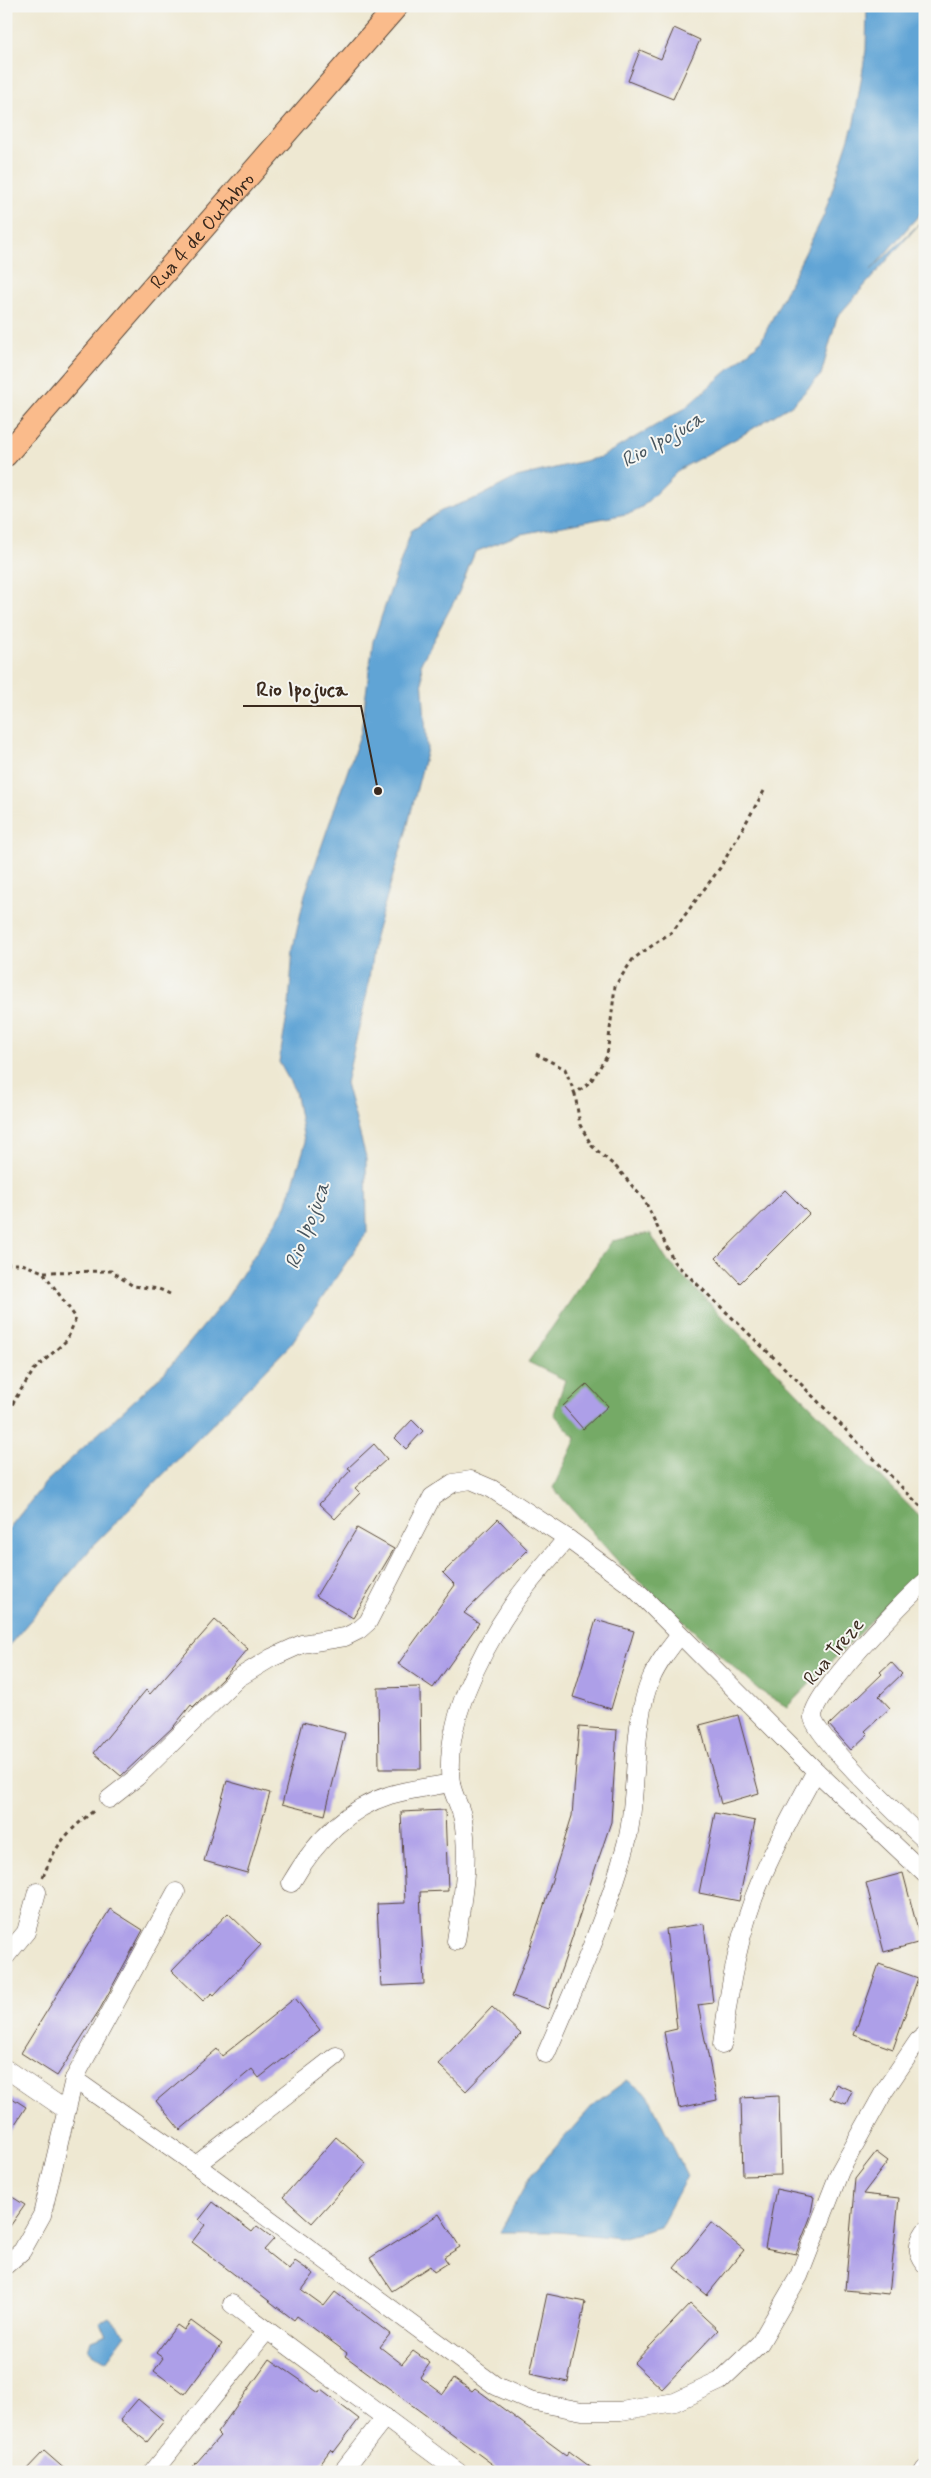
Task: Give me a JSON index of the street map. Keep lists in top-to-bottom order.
{
  "streets": {
    "main road": ["Rua 4 de Outubro"],
    "street": ["Rua Treze"]
  },
  "water": ["Rio Ipojuca"],
  "places": ["Rio Ipojuca"]
}
